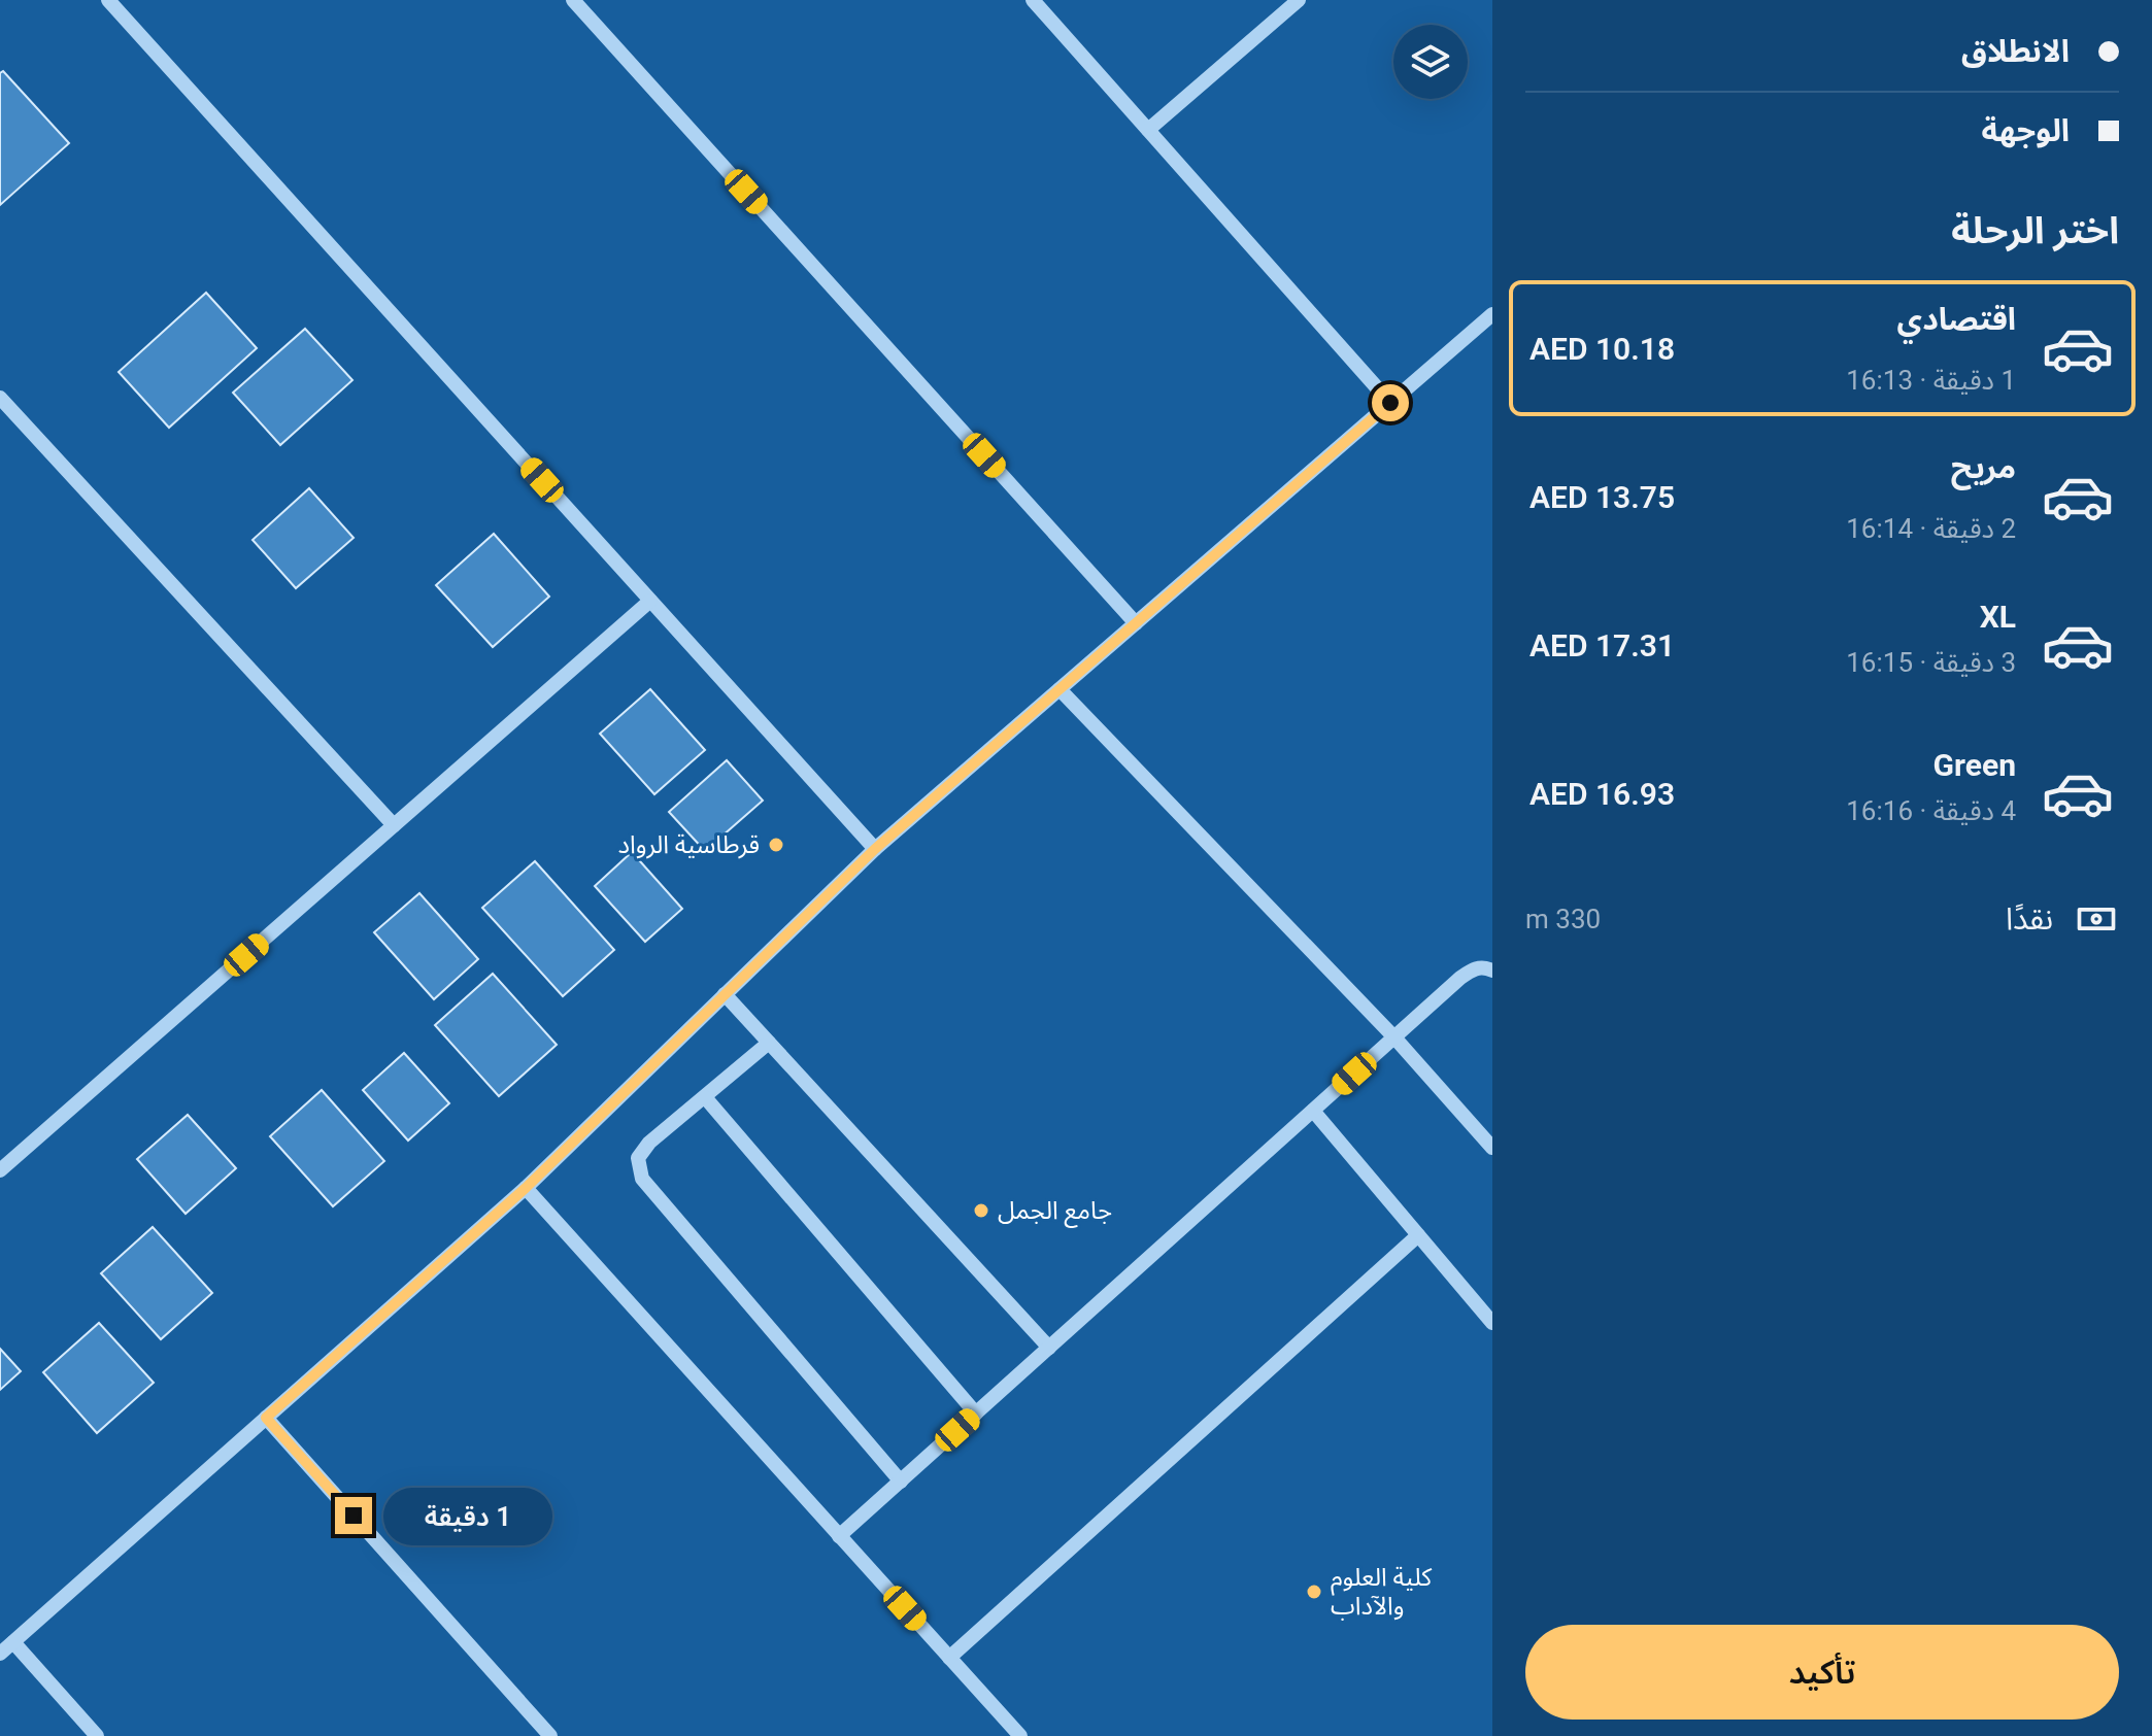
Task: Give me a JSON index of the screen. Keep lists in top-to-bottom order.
{
  "places": ["قرطاسية الرواد", "جامع الجمل", "كلية العلوم والآداب"],
  "page": {
    "banner": ["الانطلاق", "الوجهة"],
    "heading": "اختر الرحلة",
    "list": [
      {
        "name": "اقتصادي",
        "note": "1 دقيقة · 16:13",
        "value": "AED 10.18"
      },
      {
        "name": "مريح",
        "note": "2 دقيقة · 16:14",
        "value": "AED 13.75"
      },
      {
        "name": "XL",
        "note": "3 دقيقة · 16:15",
        "value": "AED 17.31"
      },
      {
        "name": "Green",
        "note": "4 دقيقة · 16:16",
        "value": "AED 16.93"
      }
    ],
    "pay": ["نقدًا", "330 m"],
    "bubble": "1 دقيقة",
    "buttons": "تأكيد"
  }
}
